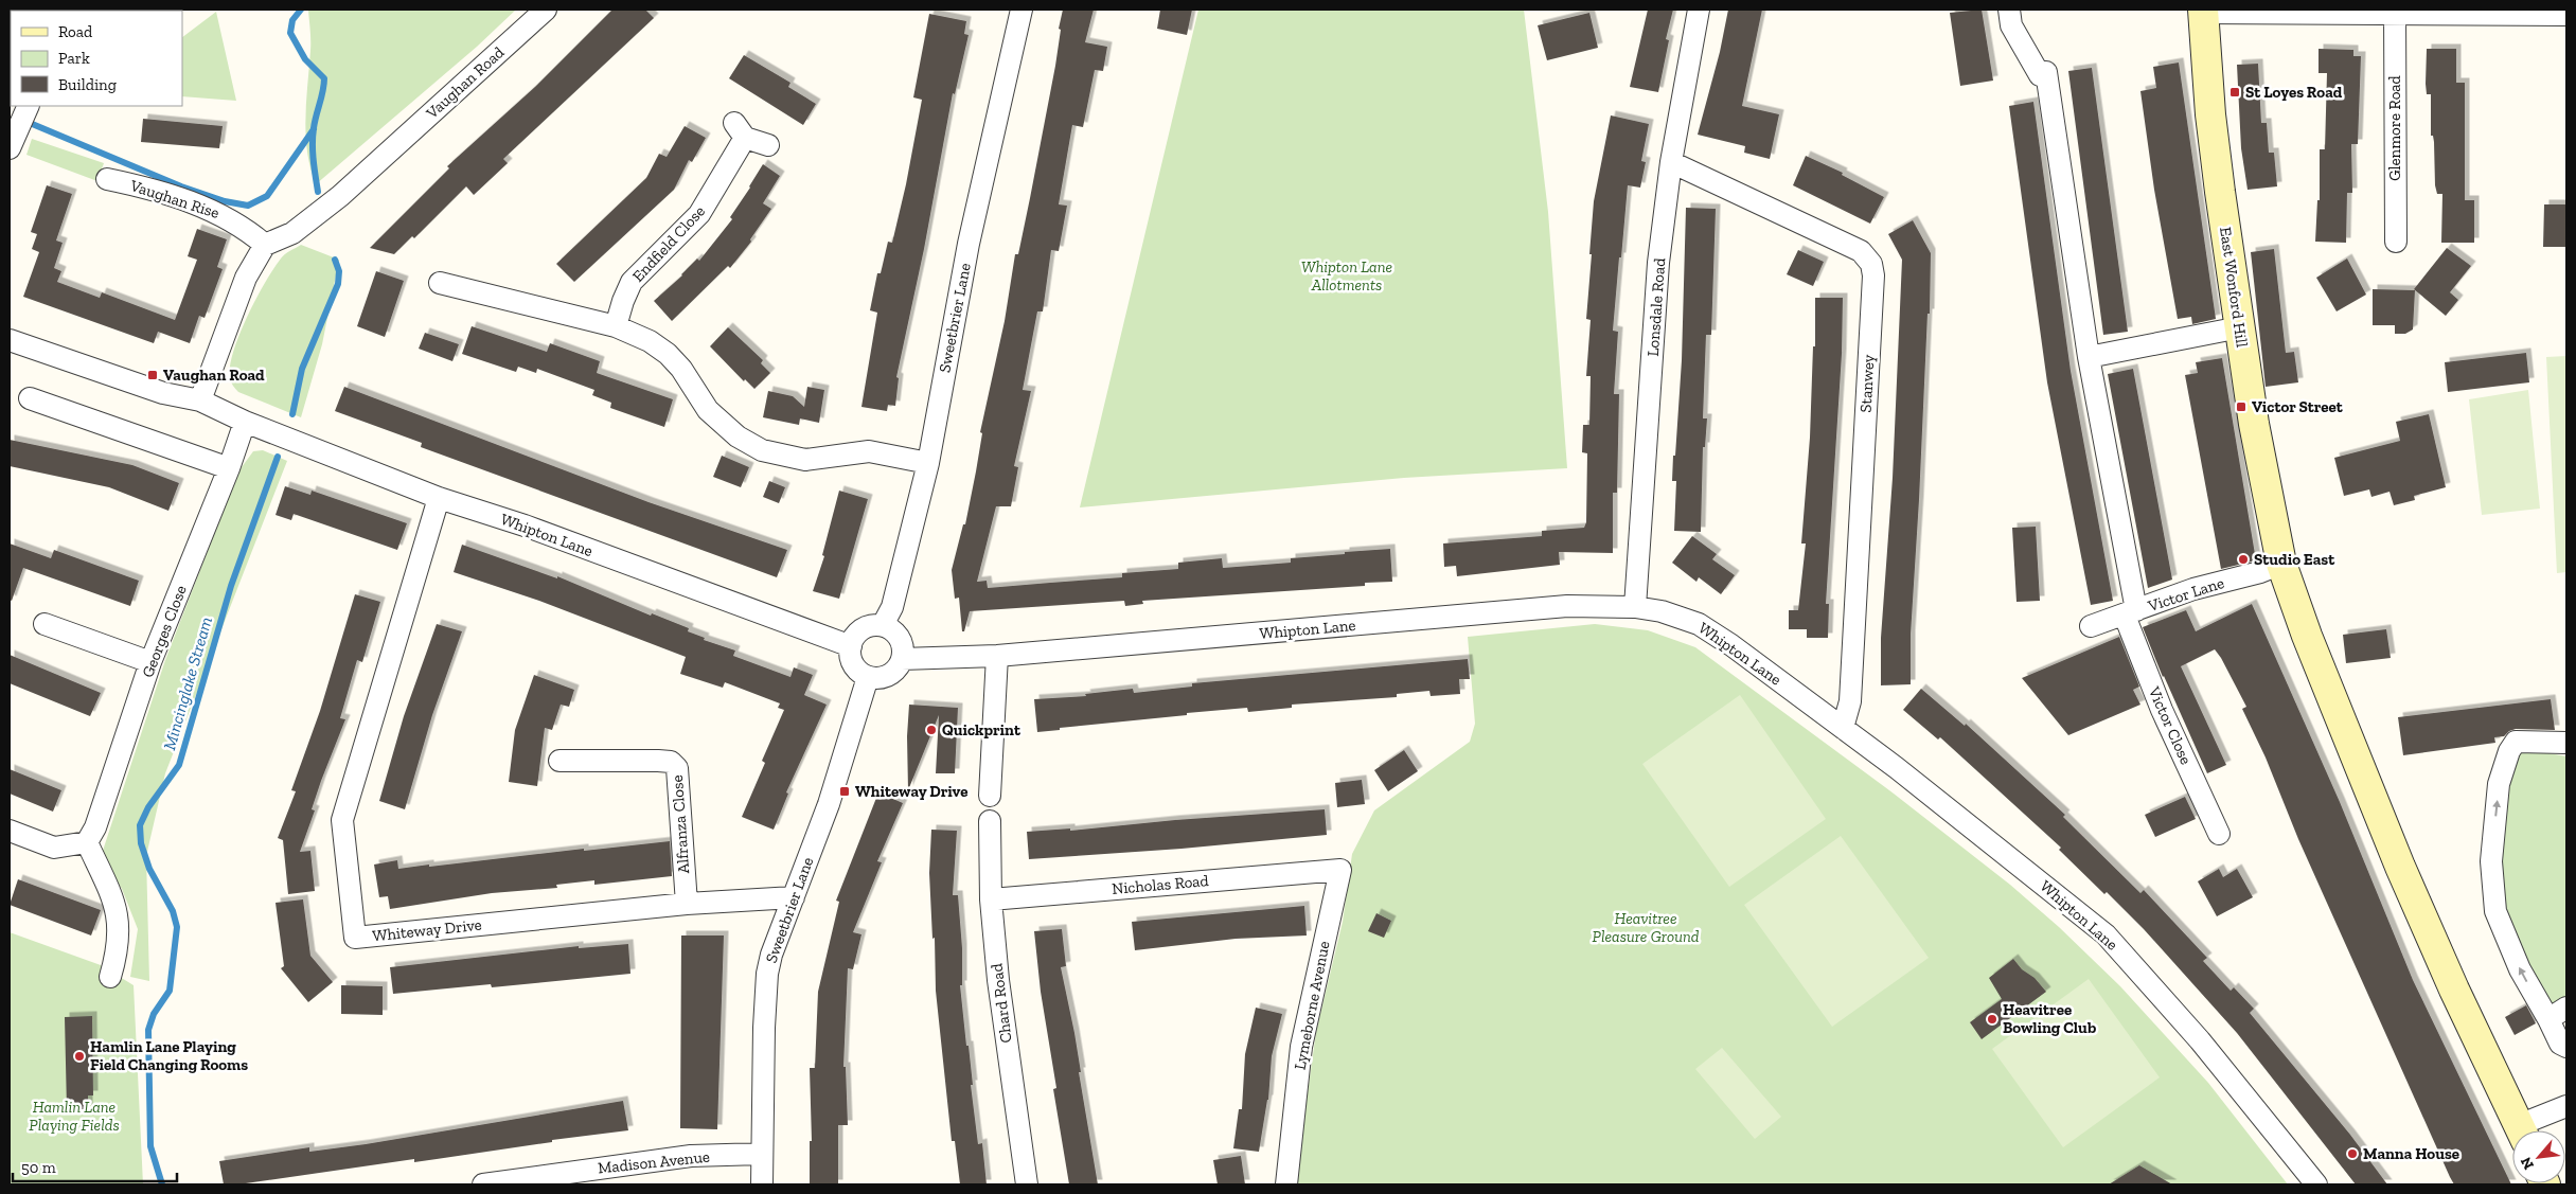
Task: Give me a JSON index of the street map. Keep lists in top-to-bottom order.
{
  "streets": {
    "main road": ["East Wonford Hill"],
    "street": [
      "Vaughan Road",
      "Glenmore Road",
      "Vaughan Rise",
      "Endfield Close",
      "Lonsdale Road",
      "Sweetbrier Lane",
      "Stanwey",
      "Whipton Lane",
      "Victor Lane",
      "Georges Close",
      "Victor Close",
      "Alfranza Close",
      "Nicholas Road",
      "Whiteway Drive",
      "Chard Road",
      "Lymeborne Avenue",
      "Madison Avenue"
    ]
  },
  "crossings": [
    ["Vaughan Road", "Vaughan Rise"],
    ["East Wonford Hill", "Victor Lane"],
    ["Lonsdale Road", "Stanwey"],
    ["Lonsdale Road", "Whipton Lane"],
    ["Sweetbrier Lane", "Whipton Lane"],
    ["Sweetbrier Lane", "Whiteway Drive"],
    ["Sweetbrier Lane", "Madison Avenue"],
    ["Stanwey", "Whipton Lane"],
    ["Whipton Lane", "Georges Close"],
    ["Whipton Lane", "Whiteway Drive"],
    ["Victor Lane", "Victor Close"],
    ["Alfranza Close", "Whiteway Drive"],
    ["Nicholas Road", "Chard Road"],
    ["Nicholas Road", "Lymeborne Avenue"]
  ],
  "water": ["Mincinglake Stream"],
  "parks": ["Whipton Lane Allotments", "Heavitree Pleasure Ground", "Hamlin Lane Playing Fields"],
  "places": {
    "transit": [
      "St Loyes Road",
      "Vaughan Road",
      "Victor Street",
      "Whiteway Drive"
    ],
    "other": [
      "Studio East",
      "Quickprint",
      "Heavitree Bowling Club",
      "Hamlin Lane Playing Field Changing Rooms",
      "Manna House"
    ]
  },
  "legend": ["Road", "Park", "Building"],
  "scale_bar": "50 m",
  "north": "bottom left"
}
